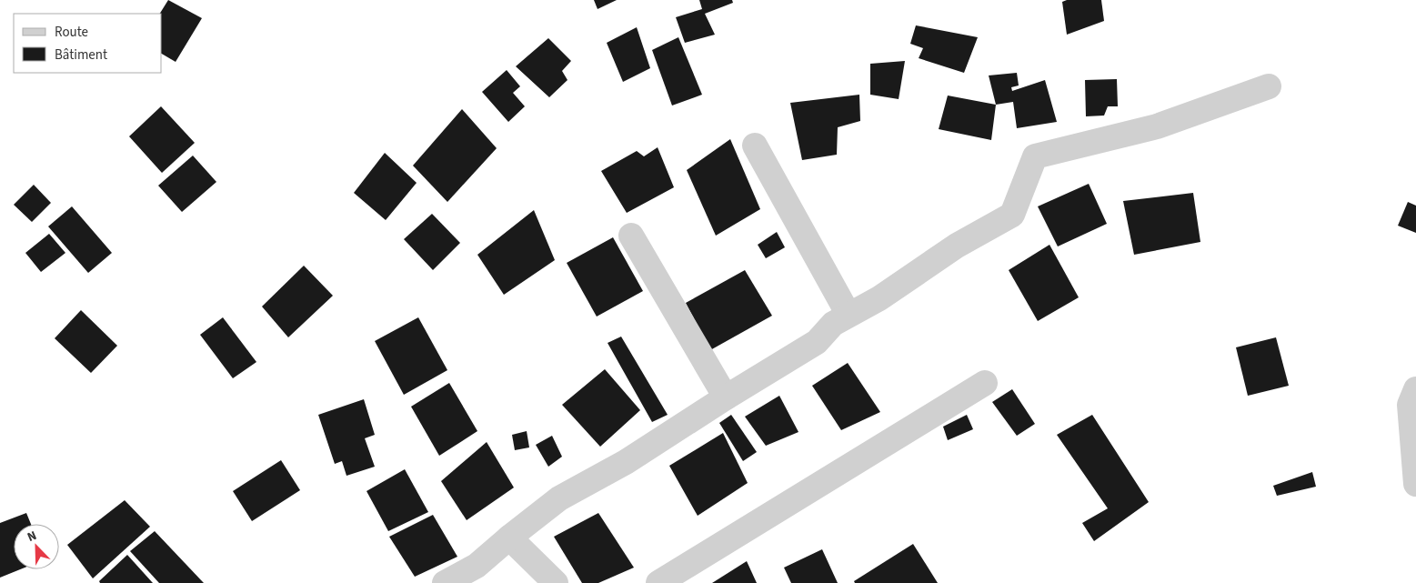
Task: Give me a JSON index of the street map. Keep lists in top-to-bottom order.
{
  "legend": ["Route", "Bâtiment"],
  "north": "top left"
}
